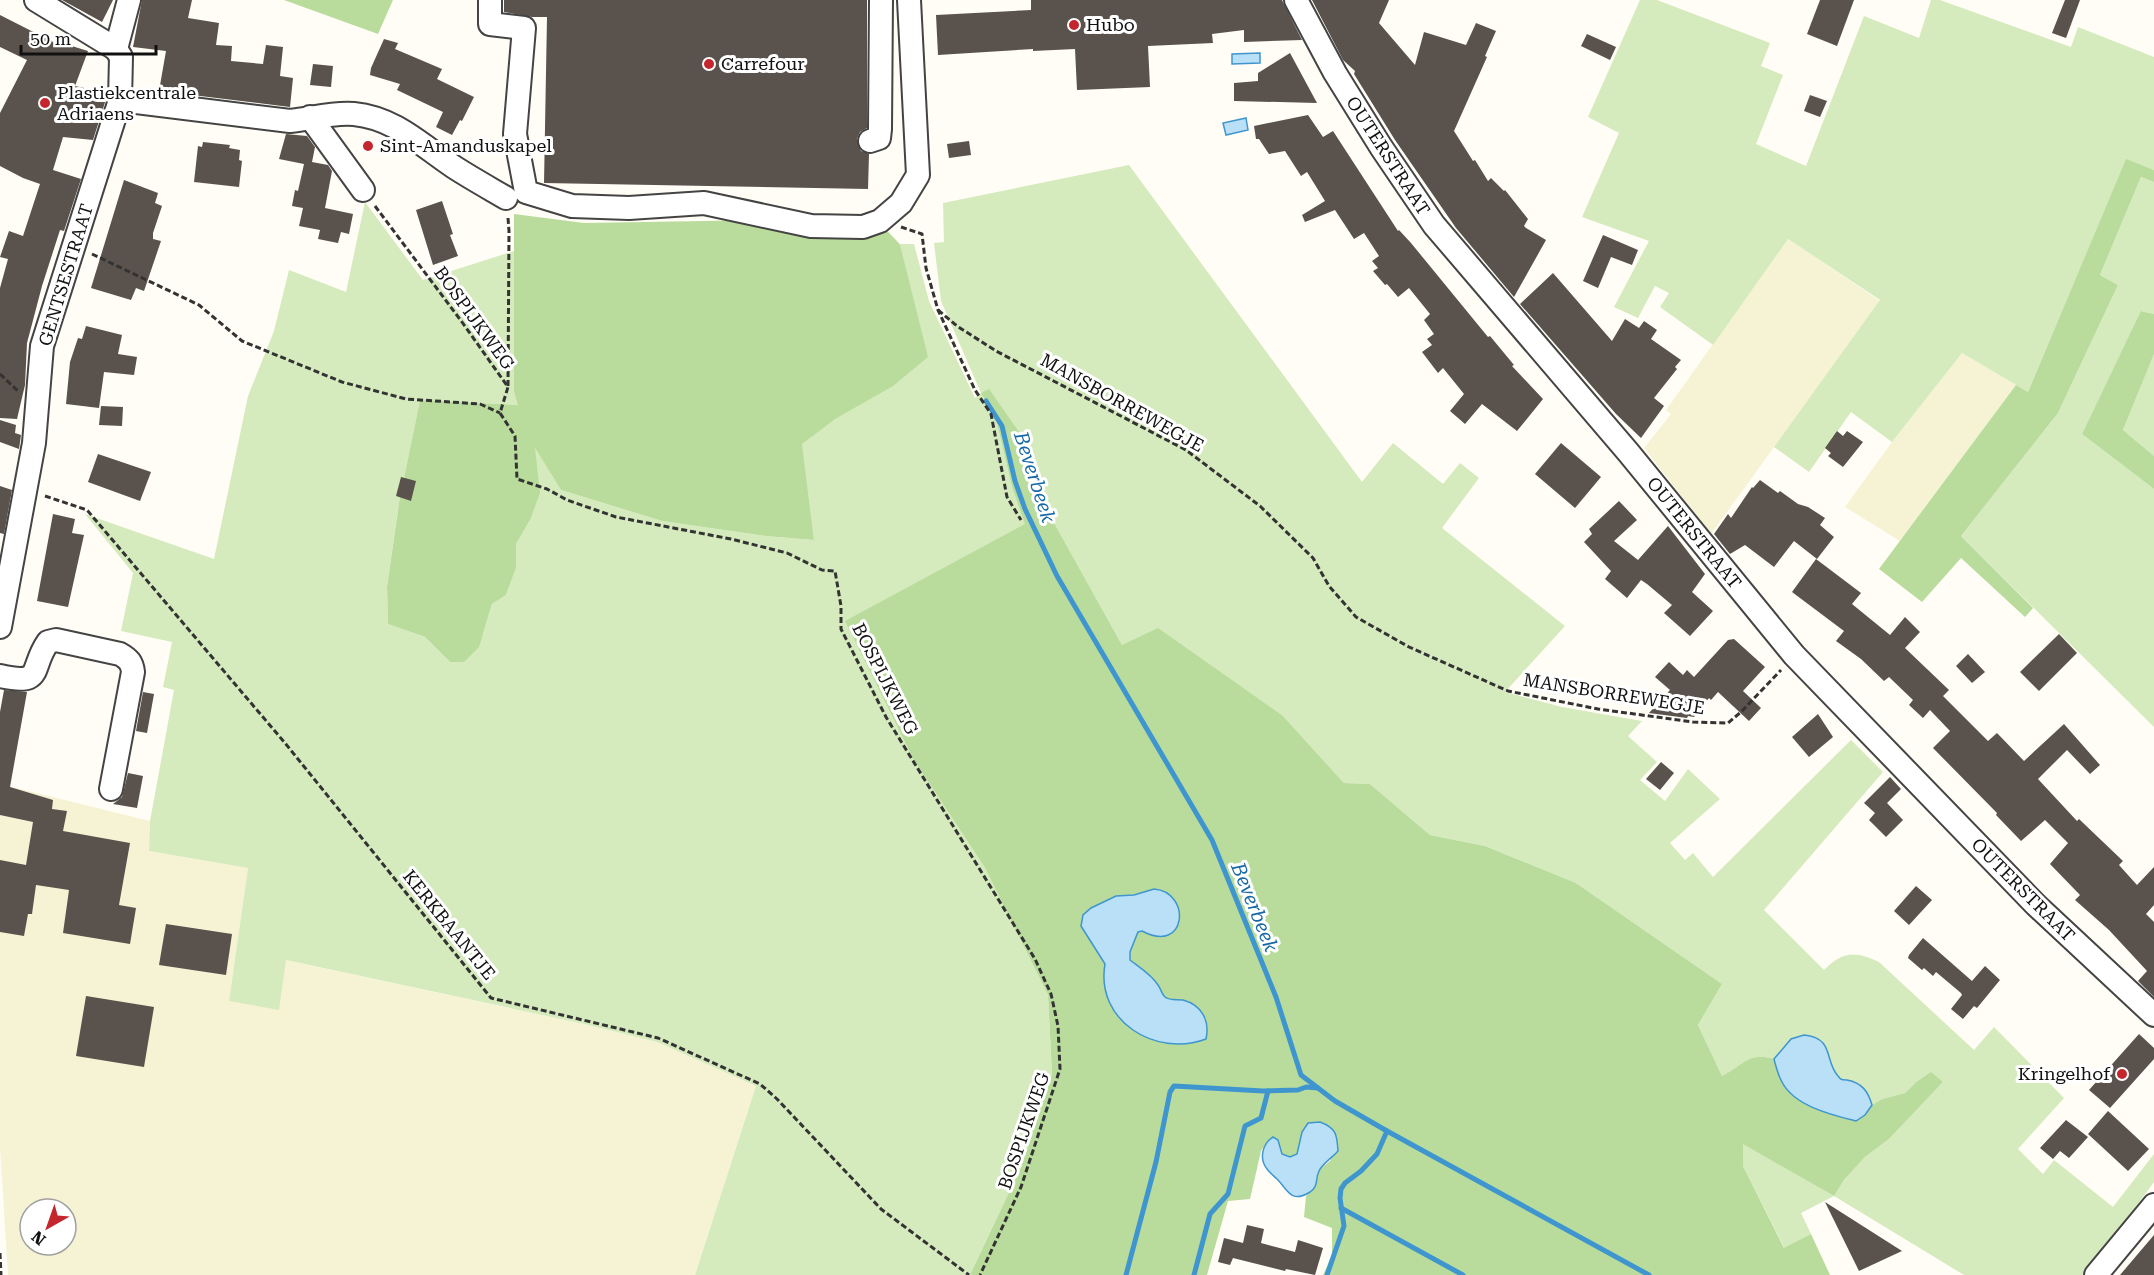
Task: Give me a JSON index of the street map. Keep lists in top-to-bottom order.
{
  "streets": {
    "street": ["OUTERSTRAAT", "GENTSESTRAAT"],
    "path": ["BOSPIJKWEG", "MANSBORREWEGJE", "KERKBAANTJE"]
  },
  "crossings": [
    ["OUTERSTRAAT", "MANSBORREWEGJE"],
    ["GENTSESTRAAT", "KERKBAANTJE"]
  ],
  "water": ["Beverbeek"],
  "places": [
    "Hubo",
    "Carrefour",
    "Plastiekcentrale Adriaens",
    "Sint-Amanduskapel",
    "Kringelhof"
  ],
  "scale_bar": "50 m",
  "north": "bottom left"
}
